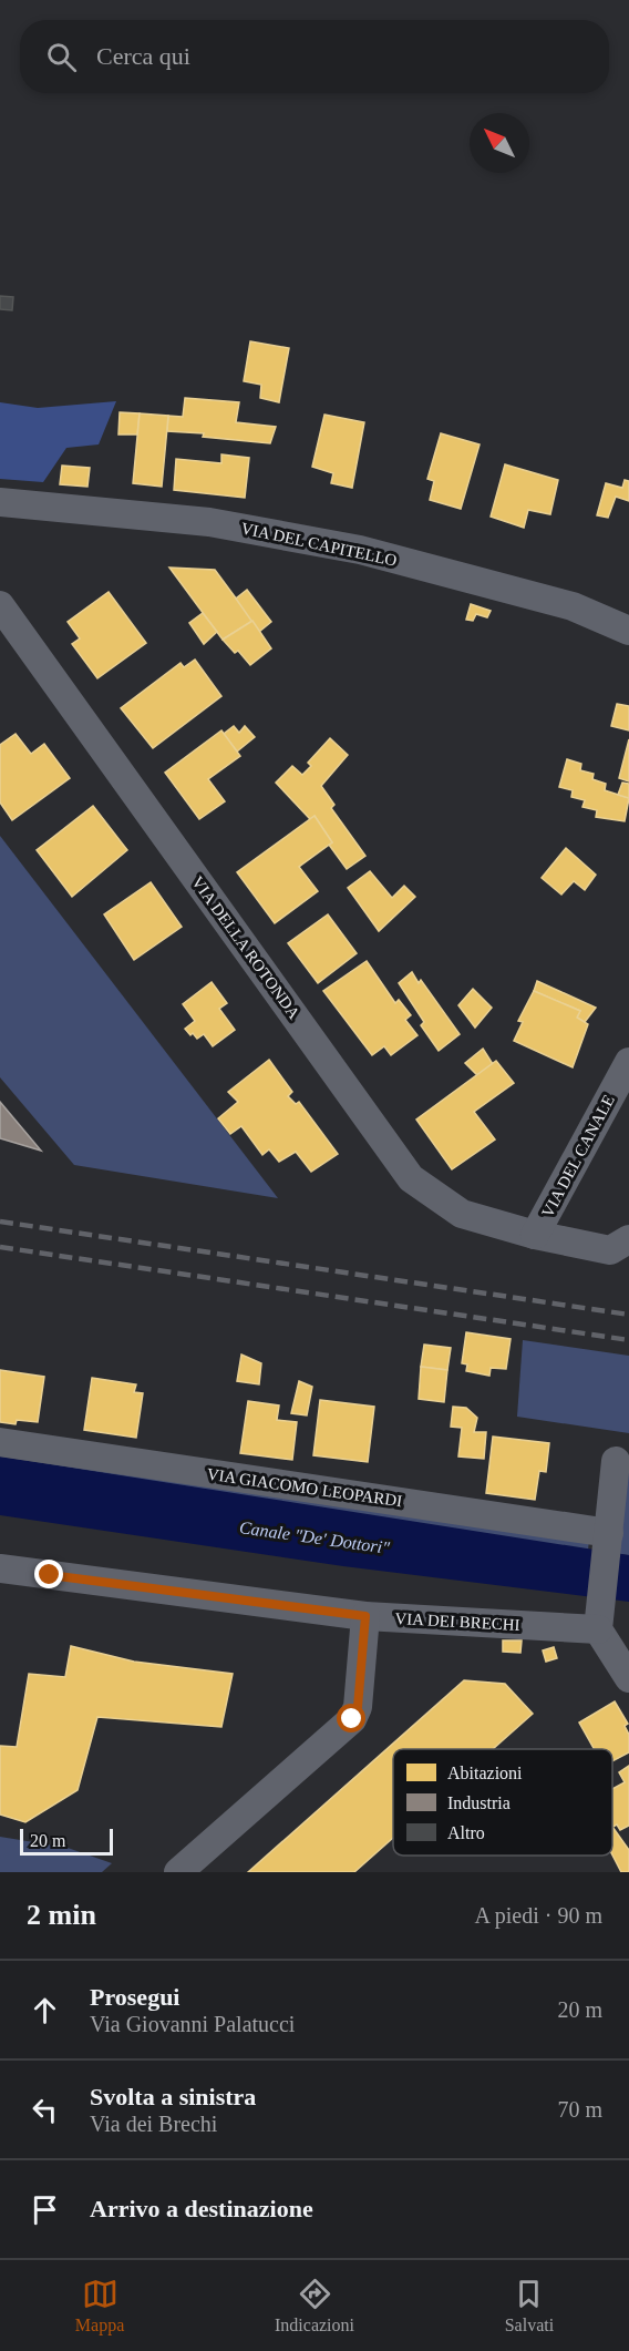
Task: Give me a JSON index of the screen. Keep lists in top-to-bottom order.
{
  "streets": {
    "street": [
      "VIA DEL CAPITELLO",
      "VIA DELLA ROTONDA",
      "VIA DEL CANALE",
      "VIA GIACOMO LEOPARDI",
      "VIA DEI BRECHI"
    ]
  },
  "crossings": [
    ["VIA DELLA ROTONDA", "VIA DEL CANALE"]
  ],
  "water": ["Canale \"De' Dottori\""],
  "legend": ["Abitazioni", "Industria", "Altro"],
  "scale_bar": "20 m",
  "north": "top left",
  "page": {
    "search": "Cerca qui",
    "scale": "20 m",
    "heading": ["2 min", "A piedi · 90 m"],
    "list": [
      ["Prosegui", "Via Giovanni Palatucci", "20 m"],
      ["Svolta a sinistra", "Via dei Brechi", "70 m"],
      "Arrivo a destinazione"
    ],
    "nav": ["Mappa", "Indicazioni", "Salvati"]
  }
}
